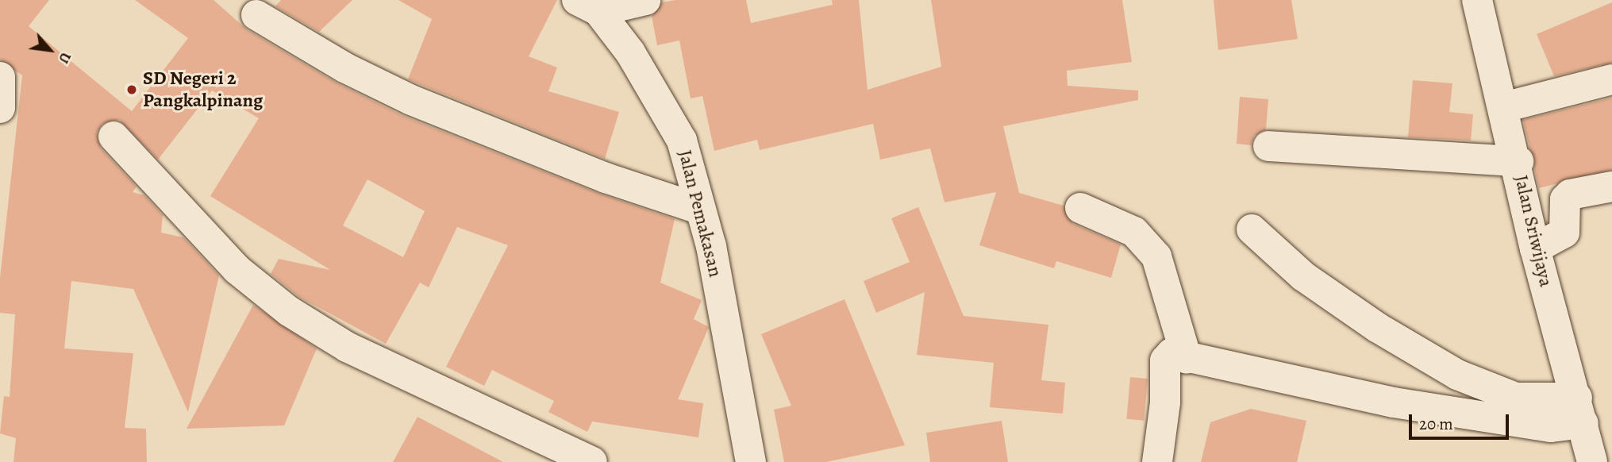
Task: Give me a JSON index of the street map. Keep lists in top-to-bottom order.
{
  "streets": {
    "street": ["Jalan Pemakasan", "Jalan Sriwijaya"]
  },
  "places": ["SD Negeri 2 Pangkalpinang"],
  "scale_bar": "20 m",
  "north": "bottom right"
}
